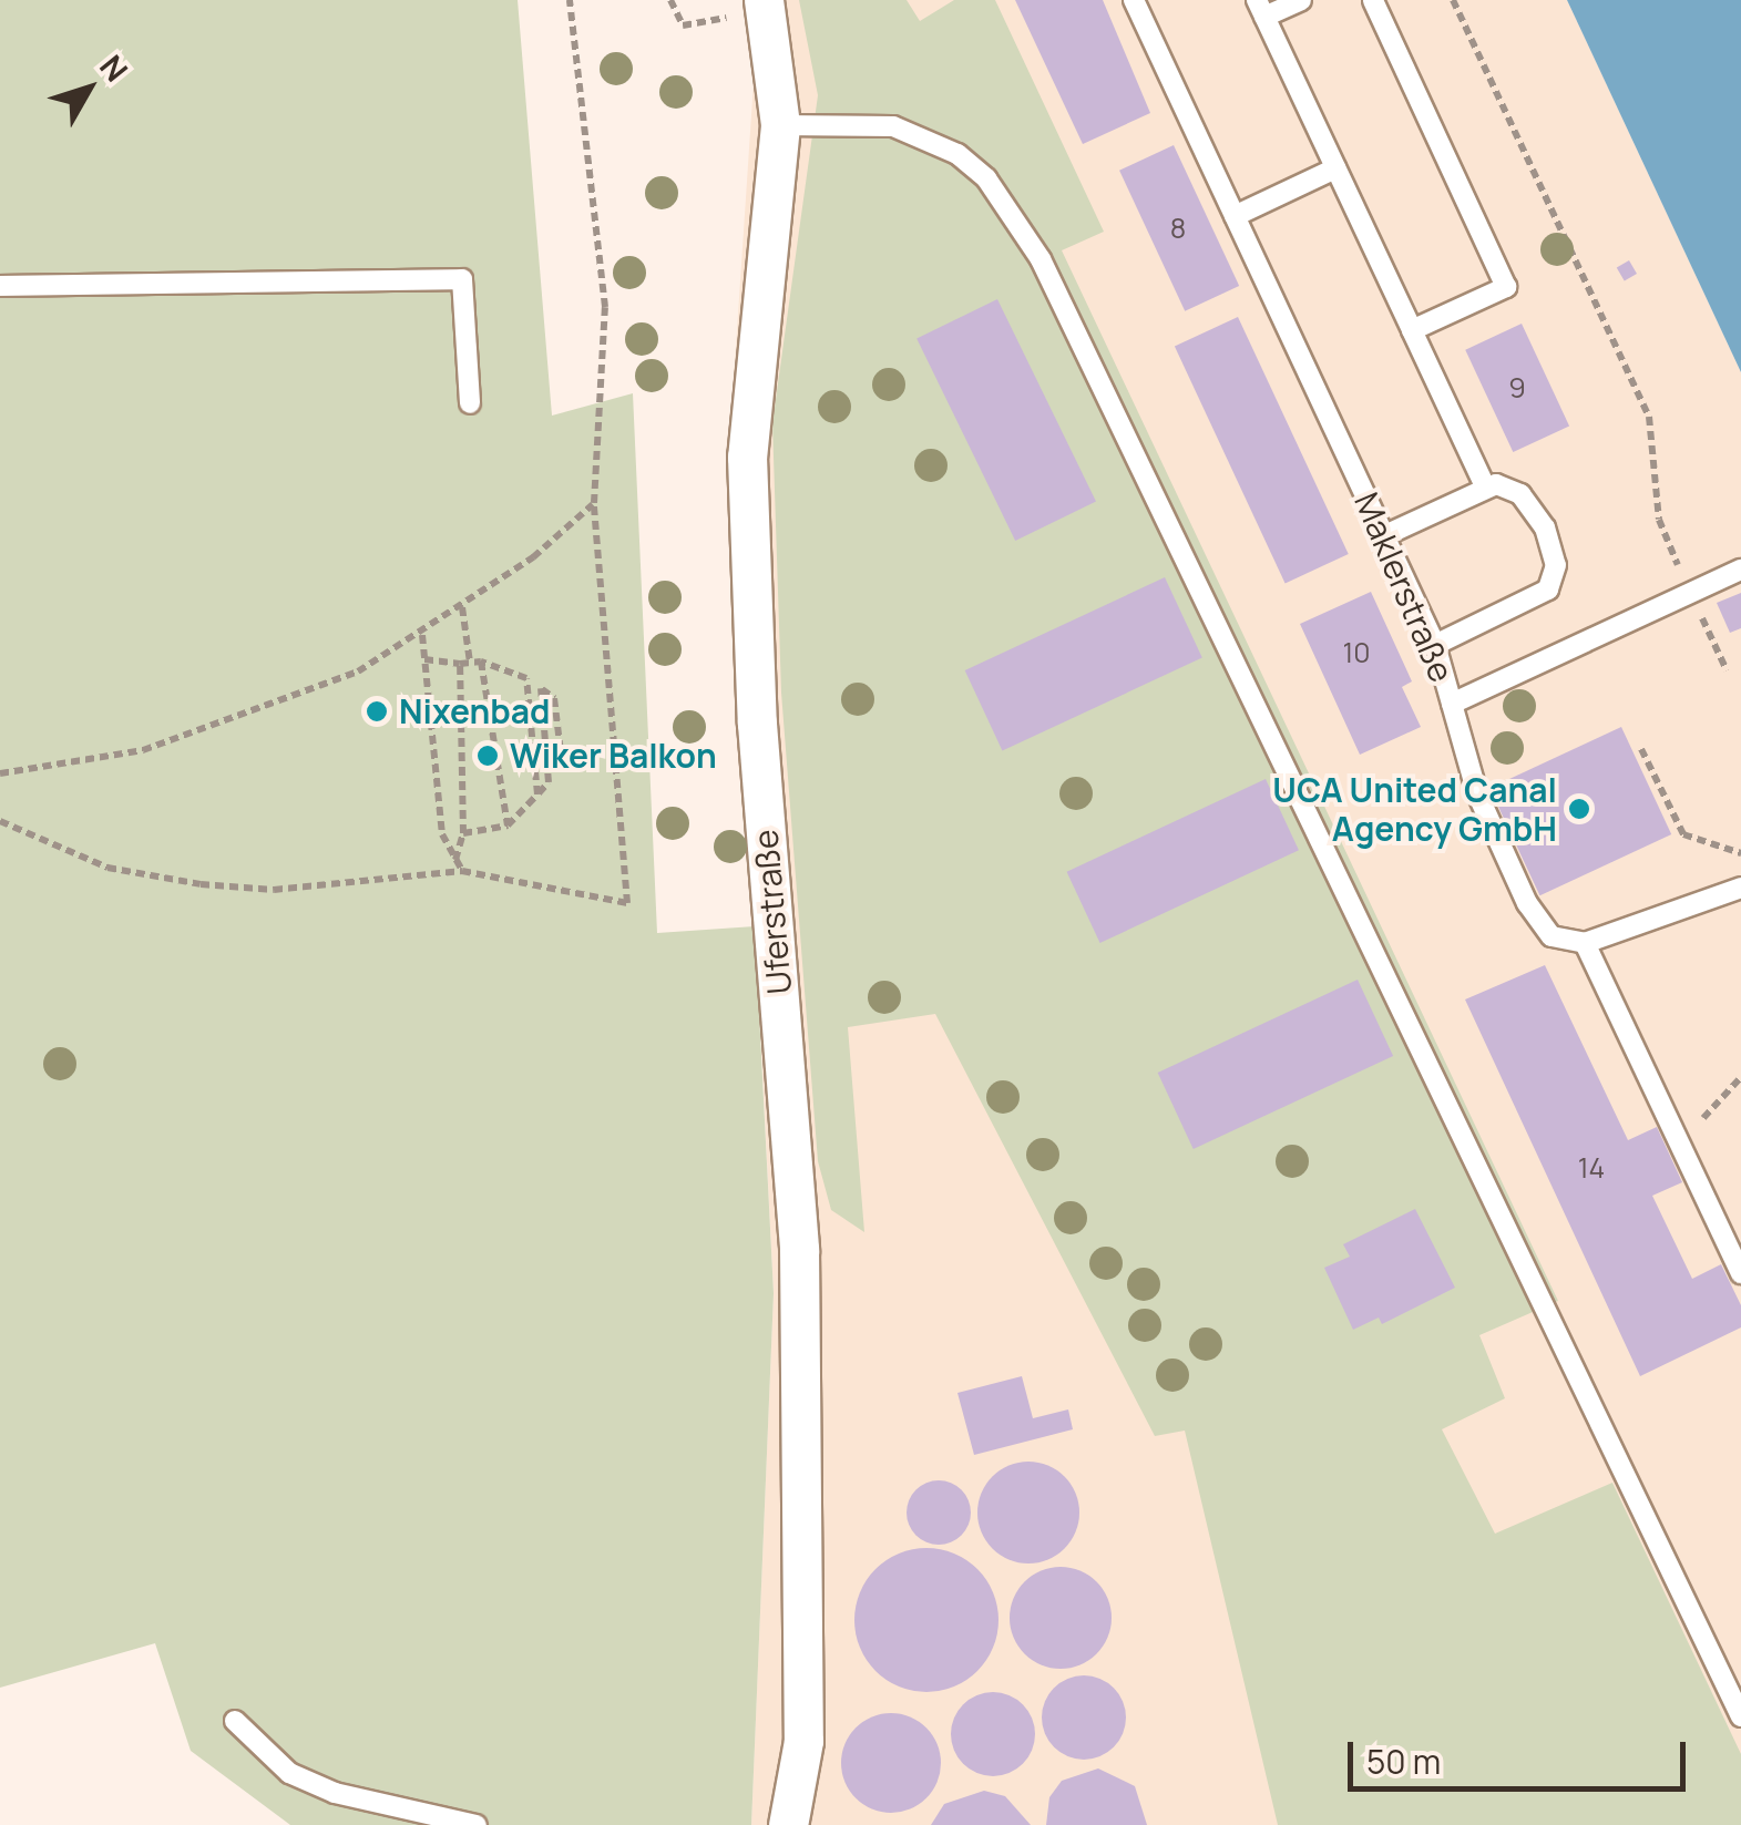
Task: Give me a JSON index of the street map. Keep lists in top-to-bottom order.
{
  "streets": {
    "street": ["Uferstraße"],
    "lane": ["Maklerstraße"]
  },
  "places": ["Nixenbad", "Wiker Balkon", "UCA United Canal Agency GmbH"],
  "house_numbers": [
    "8",
    "9",
    "10",
    "14"
  ],
  "scale_bar": "50 m",
  "north": "top right"
}
